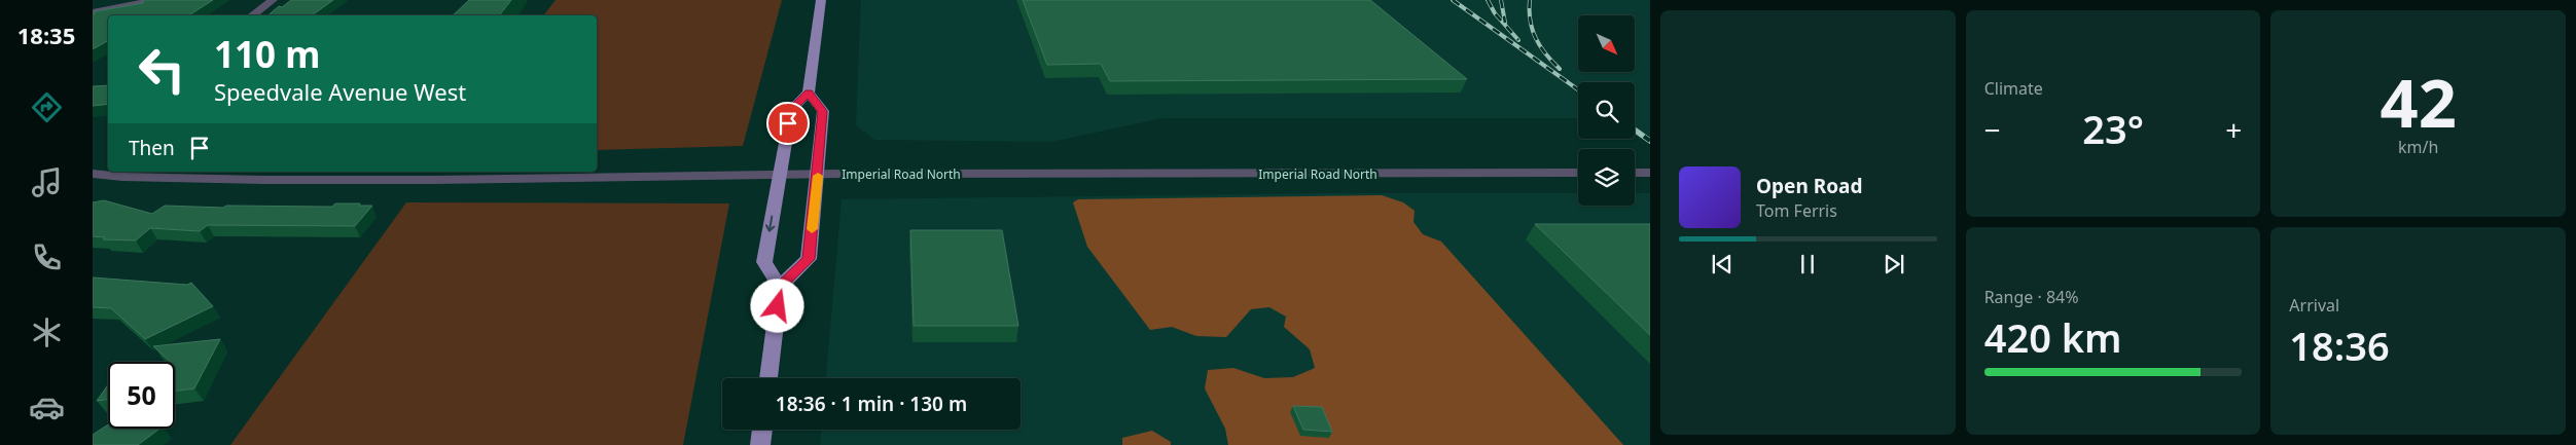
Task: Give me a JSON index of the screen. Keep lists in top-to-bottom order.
{
  "streets": {
    "street": ["Imperial Road North"]
  },
  "north": "bottom right",
  "page": {
    "tabs": "18:35",
    "tile": [
      "Climate",
      ["42", "km/h"],
      ["Range · 84%", "420 km"],
      ["Arrival", "18:36"]
    ],
    "turn": ["110 m", "Speedvale Avenue West"],
    "heat": ["−", "23°", "+"],
    "then": "Then",
    "song": ["Open Road", "Tom Ferris"],
    "limit": "50",
    "trip": "18:36 · 1 min · 130 m"
  }
}
